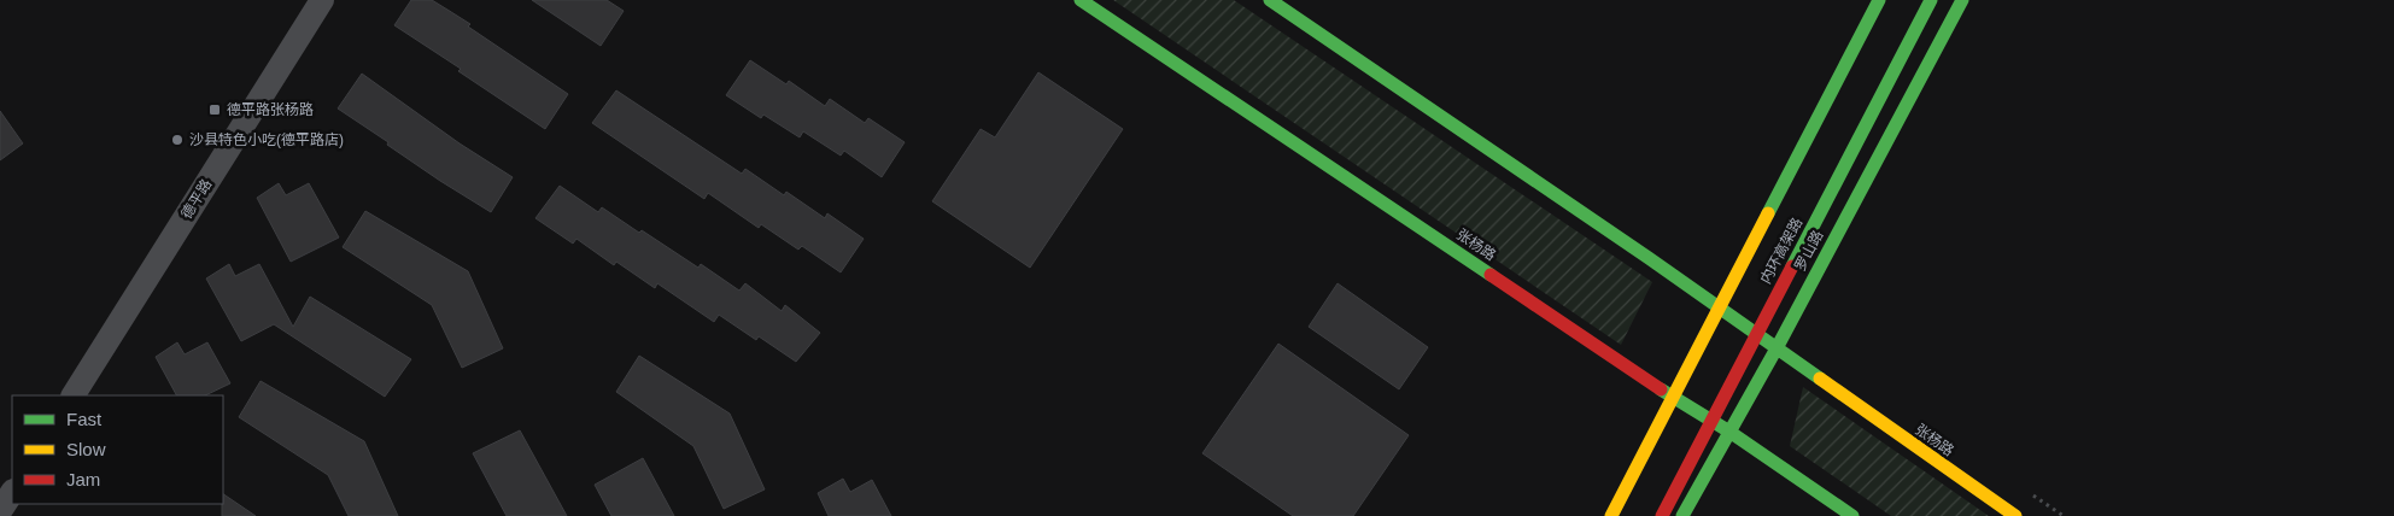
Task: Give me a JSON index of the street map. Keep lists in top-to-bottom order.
{
  "streets": {
    "main road": ["张杨路", "内环高架路", "罗山路"],
    "street": ["德平路"]
  },
  "crossings": [
    ["张杨路", "罗山路"]
  ],
  "places": {
    "transit": ["德平路张杨路"],
    "other": ["沙县特色小吃(德平路店)"]
  },
  "legend": ["Fast", "Slow", "Jam"]
}
